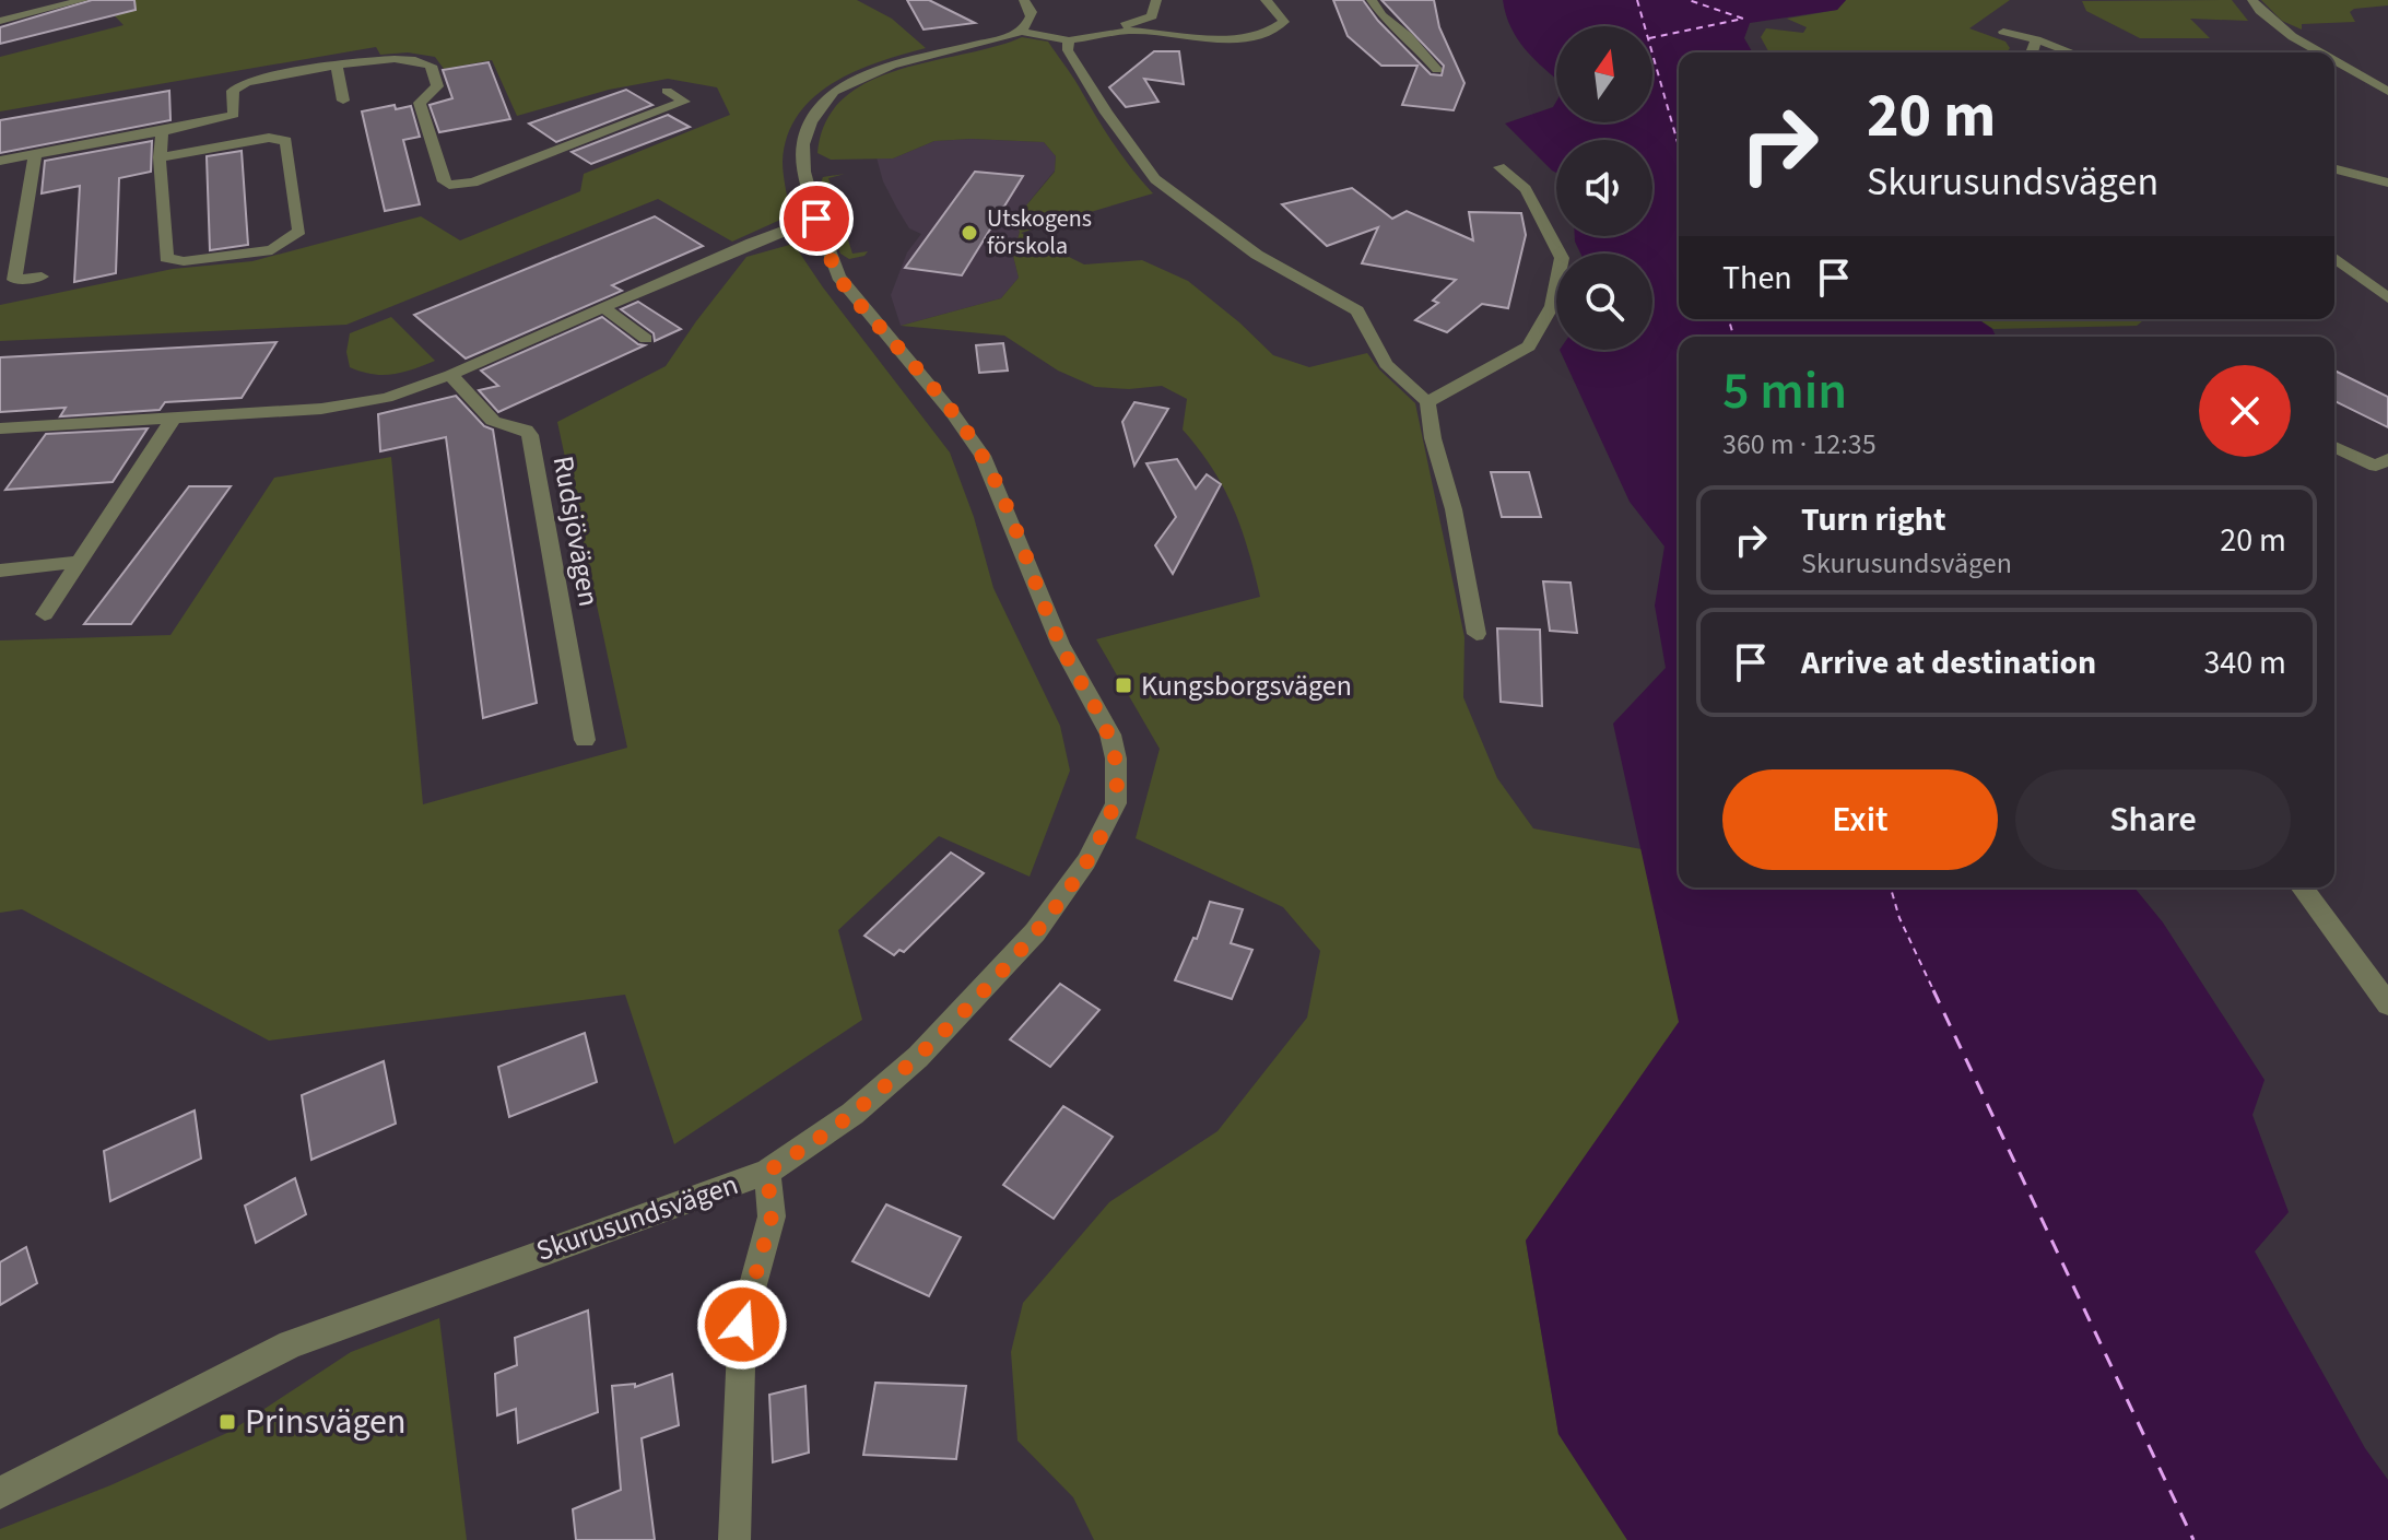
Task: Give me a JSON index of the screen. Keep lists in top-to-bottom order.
{
  "streets": {
    "street": ["Rudsjövägen", "Skurusundsvägen"]
  },
  "places": {
    "other": ["Utskogens förskola"],
    "transit": ["Kungsborgsvägen", "Prinsvägen"]
  },
  "north": "top",
  "page": {
    "turn": ["20 m", "Skurusundsvägen"],
    "then": "Then",
    "heading": ["5 min", "360 m · 12:35"],
    "list": [
      {
        "name": "Turn right",
        "note": "Skurusundsvägen",
        "value": "20 m"
      },
      {
        "name": "Arrive at destination",
        "value": "340 m"
      }
    ],
    "buttons": ["Exit", "Share"]
  }
}
